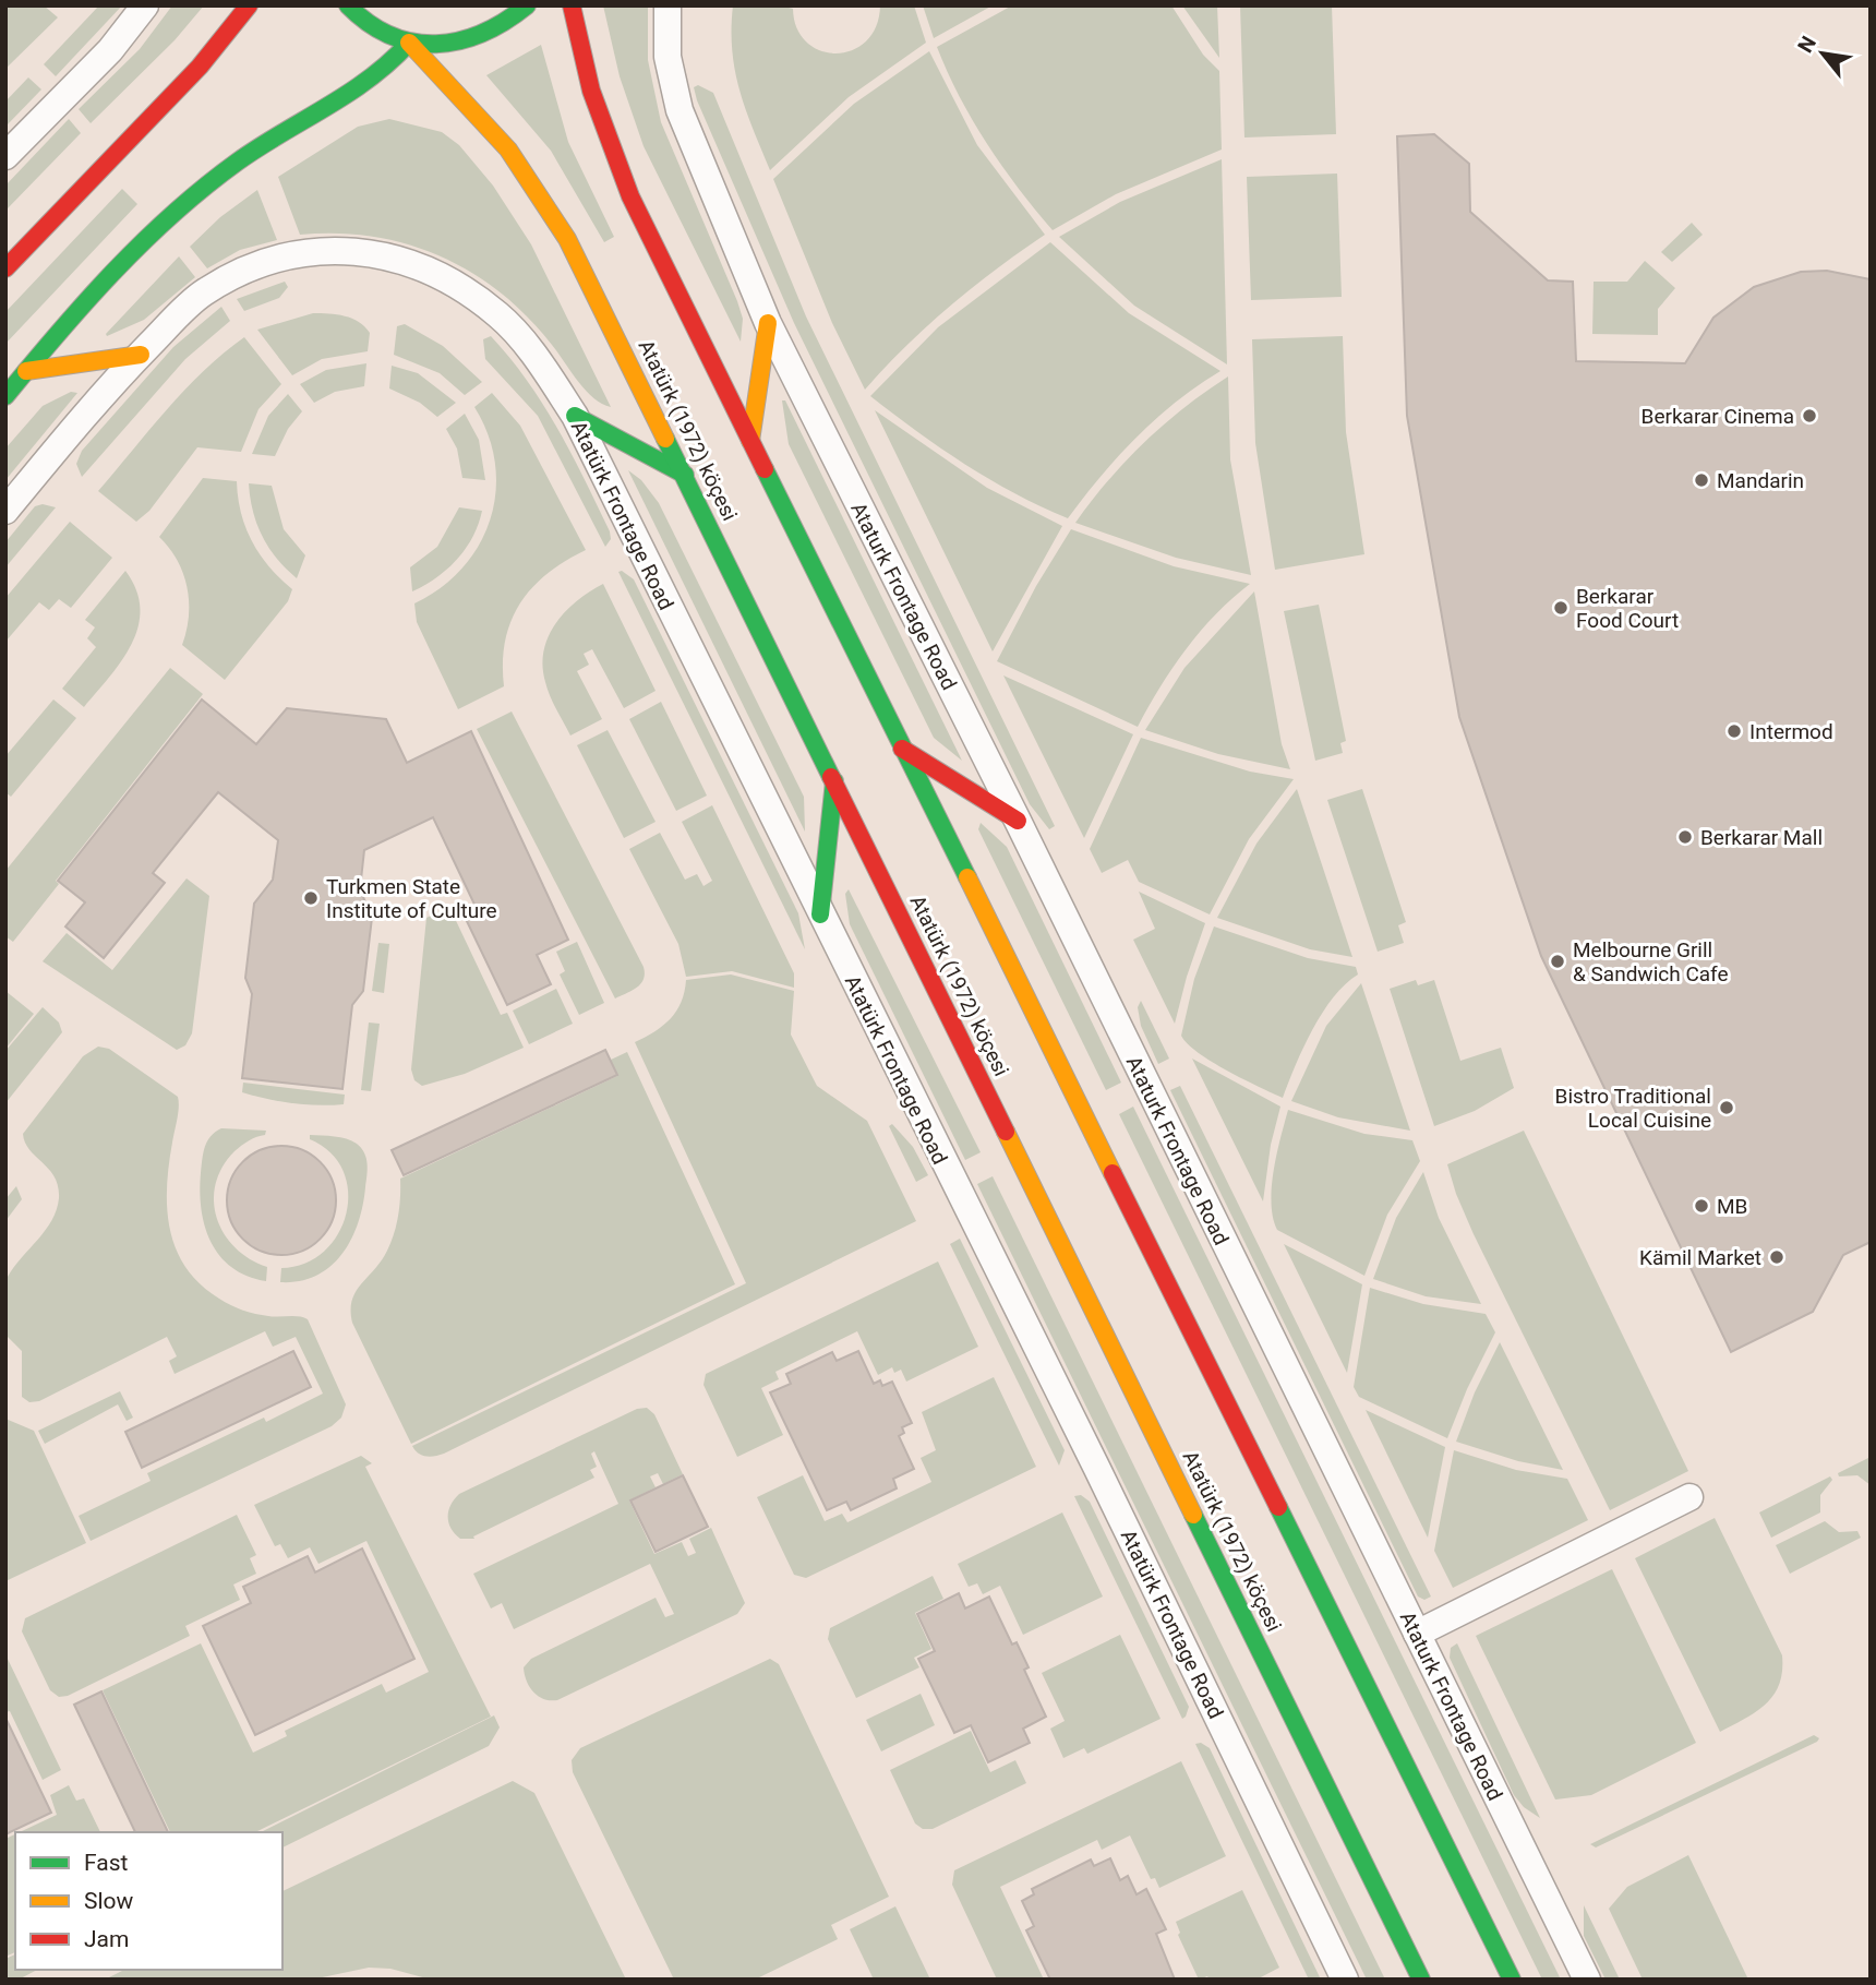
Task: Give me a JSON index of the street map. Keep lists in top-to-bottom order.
{
  "streets": {
    "main road": ["Atatürk (1972) köçesi"],
    "street": ["Atatürk Frontage Road", "Ataturk Frontage Road"]
  },
  "places": [
    "Berkarar Cinema",
    "Mandarin",
    "Berkarar Food Court",
    "Intermod",
    "Berkarar Mall",
    "Turkmen State Institute of Culture",
    "Melbourne Grill & Sandwich Cafe",
    "Bistro Traditional Local Cuisine",
    "MB",
    "Kämil Market"
  ],
  "legend": ["Fast", "Slow", "Jam"],
  "north": "top left"
}
